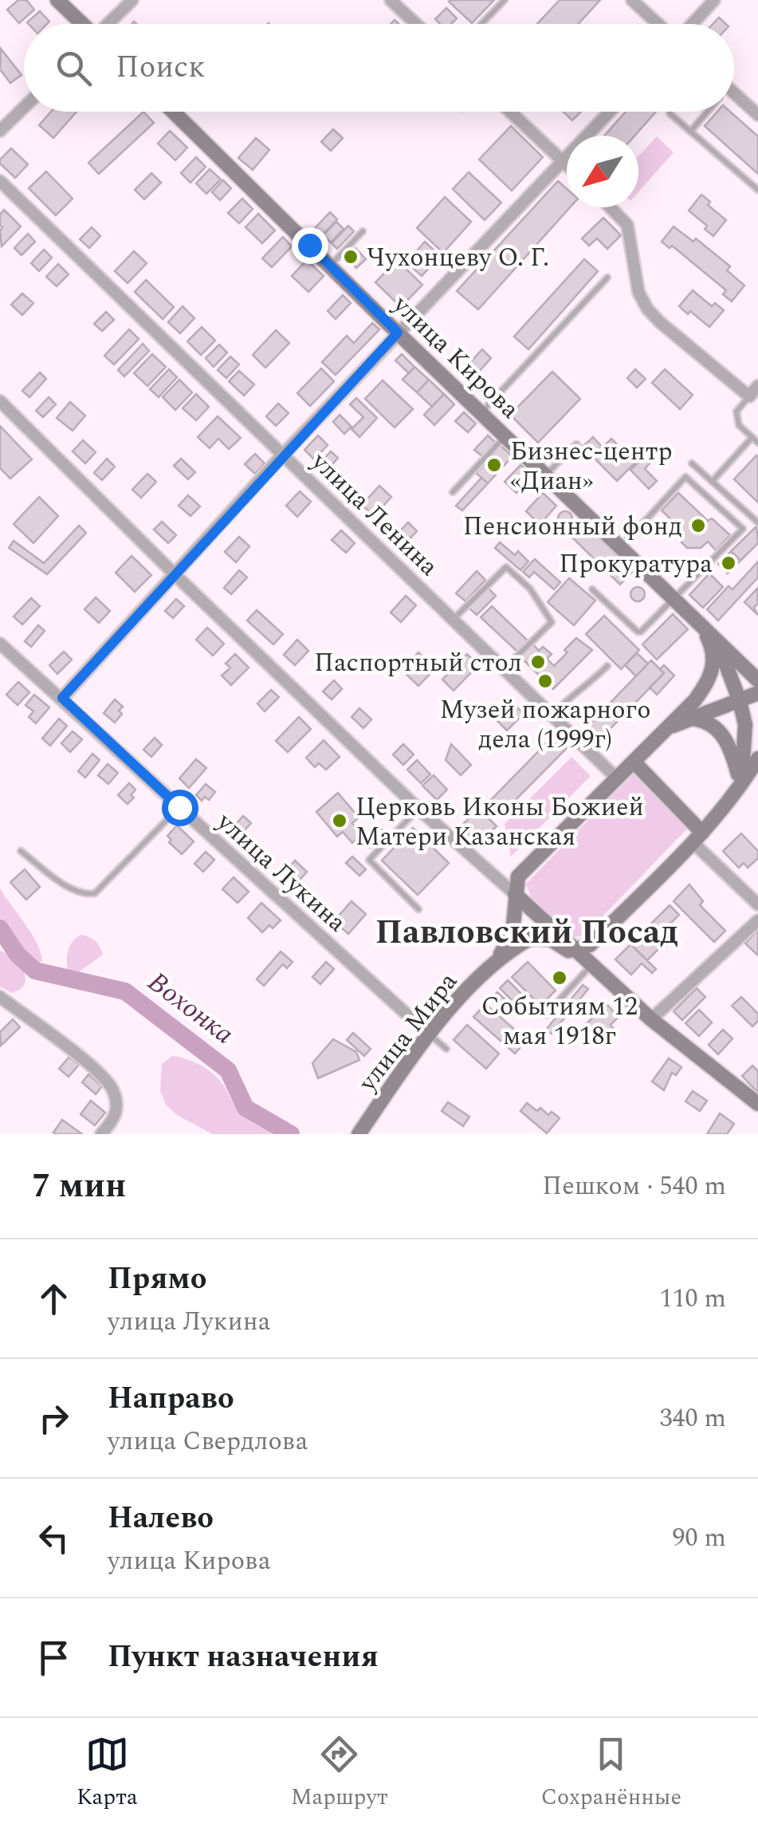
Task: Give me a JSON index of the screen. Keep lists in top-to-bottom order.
{
  "streets": {
    "street": [
      "улица Кирова",
      "улица Ленина",
      "улица Лукина",
      "улица Мира"
    ]
  },
  "crossings": [
    ["улица Лукина", "улица Мира"]
  ],
  "districts": ["Павловский Посад"],
  "water": ["Вохонка"],
  "places": [
    "Чухонцеву О. Г.",
    "Бизнес-центр «Диан»",
    "Пенсионный фонд",
    "Прокуратура",
    "Паспортный стол",
    "Музей пожарного дела (1999г)",
    "Церковь Иконы Божией Матери Казанская",
    "Событиям 12 мая 1918г"
  ],
  "north": "bottom left",
  "page": {
    "search": "Поиск",
    "heading": ["7 мин", "Пешком · 540 m"],
    "list": [
      ["Прямо", "улица Лукина", "110 m"],
      ["Направо", "улица Свердлова", "340 m"],
      ["Налево", "улица Кирова", "90 m"],
      "Пункт назначения"
    ],
    "nav": ["Карта", "Маршрут", "Сохранённые"]
  }
}
